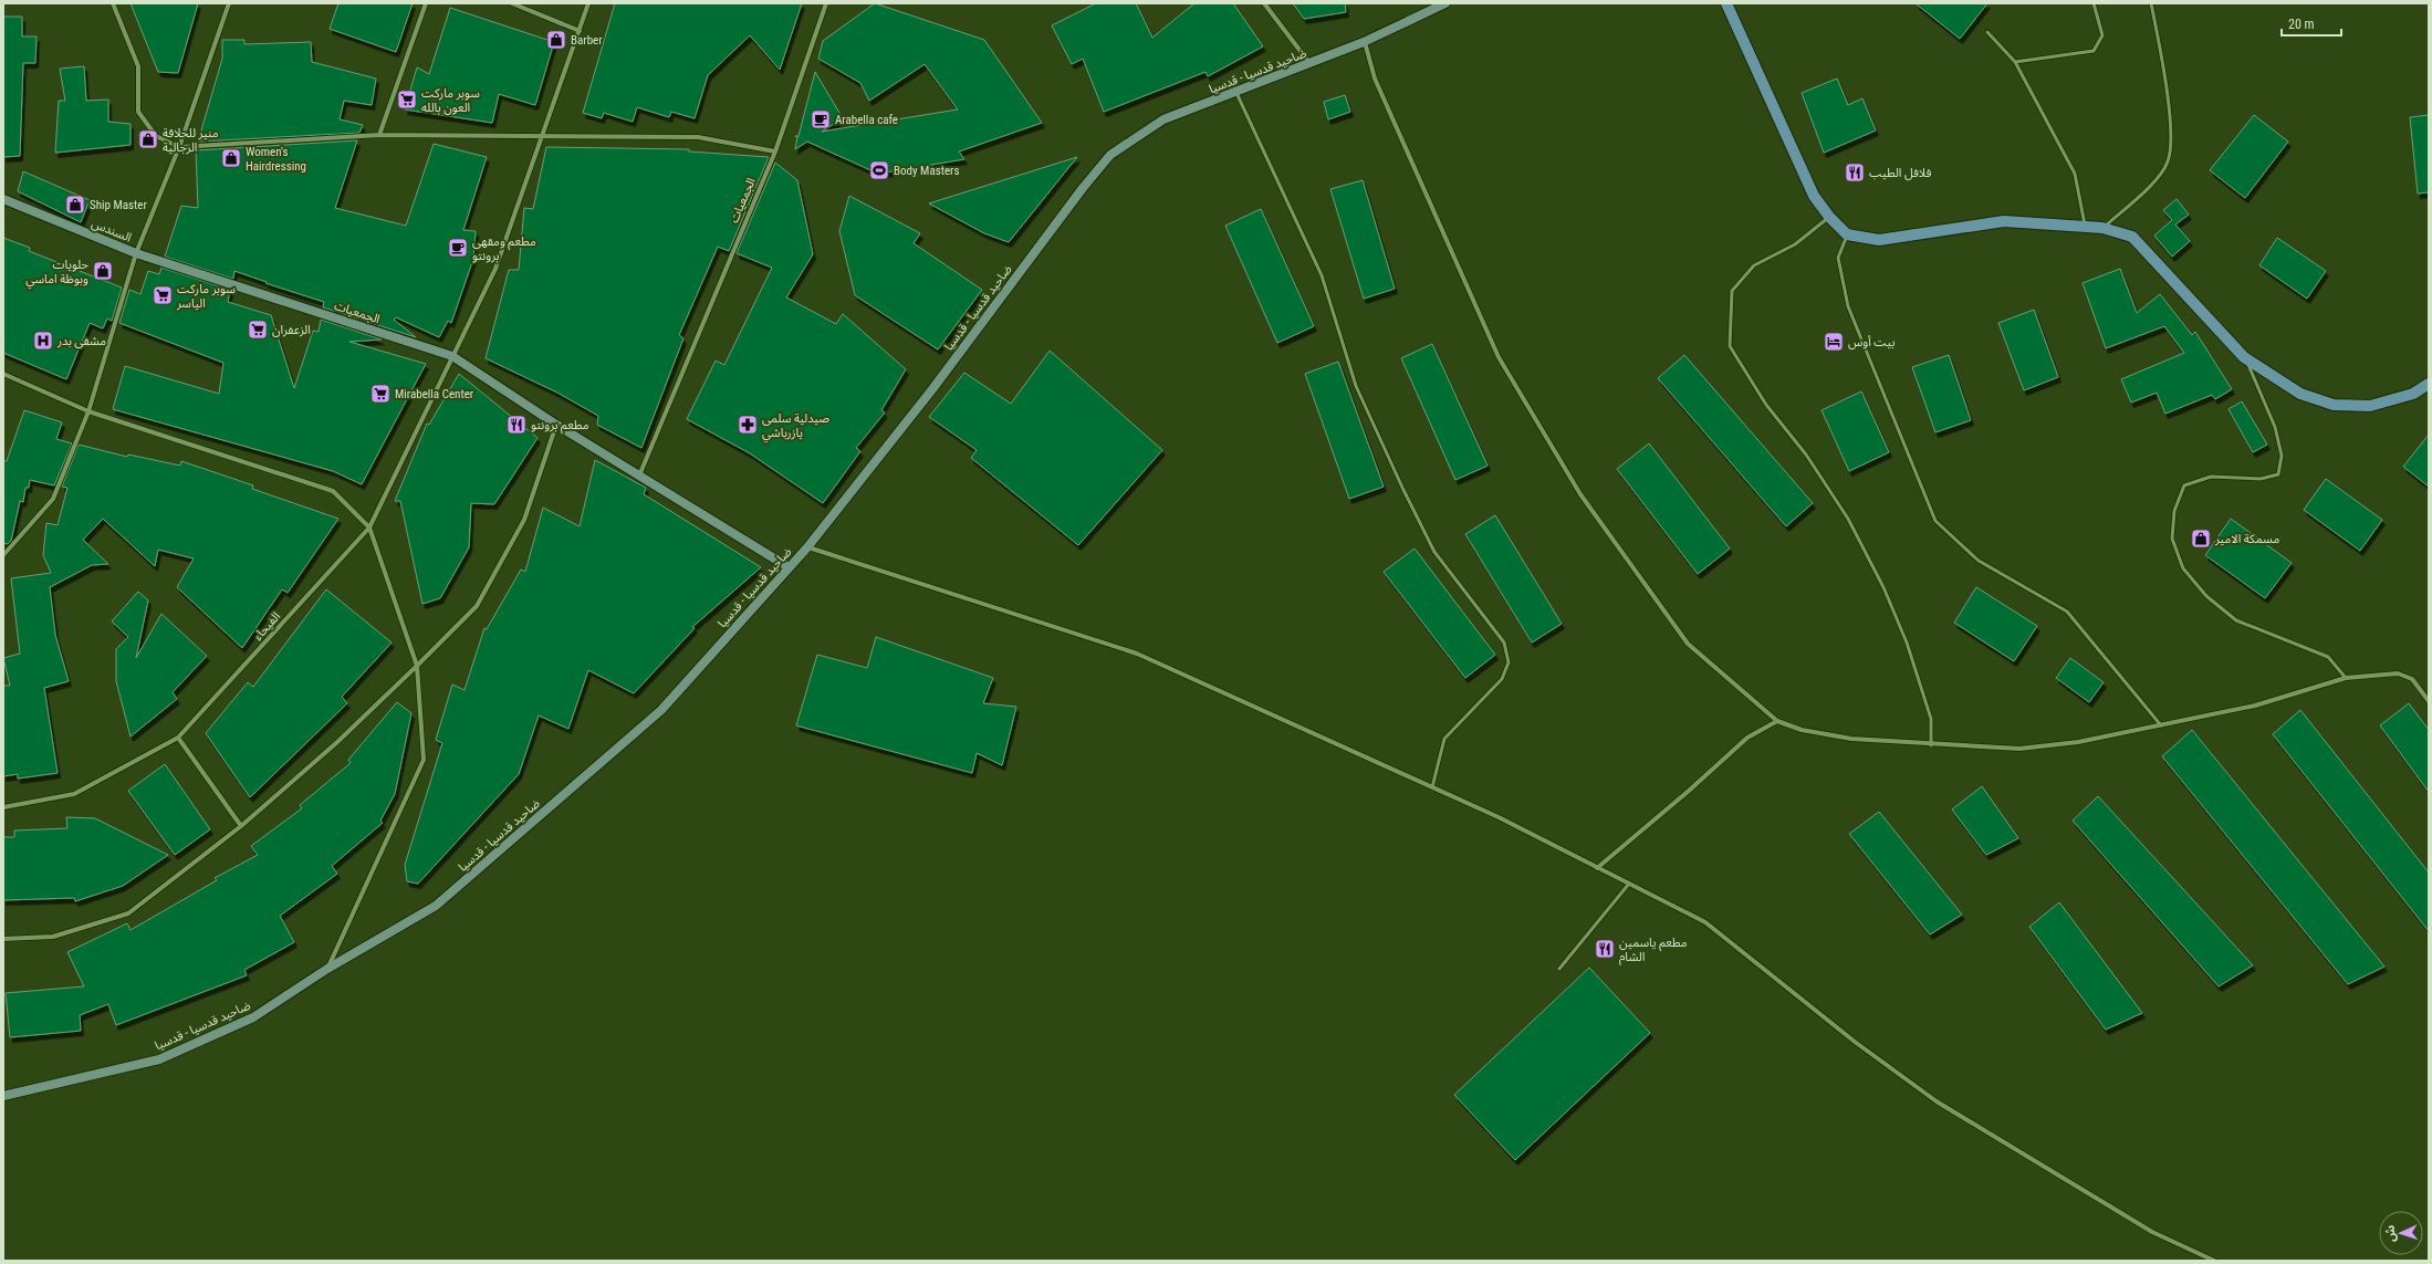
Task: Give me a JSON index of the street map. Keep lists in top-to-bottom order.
{
  "streets": {
    "main road": ["ضاحيد قدسيا - قدسيا", "الجمعيات", "السندس"],
    "street": ["الفيحاء"]
  },
  "crossings": [
    ["ضاحيد قدسيا - قدسيا", "الجمعيات"],
    ["الجمعيات", "السندس"],
    ["الجمعيات", "الفيحاء"]
  ],
  "places": {
    "shop": [
      "Barber",
      "منير للحلاقة الرجالية",
      "Women's Hairdressing",
      "Ship Master",
      "حلويات وبوظة اماسي",
      "مسمكة الامير"
    ],
    "supermarket": [
      "سوبر ماركت العون بالله",
      "سوبر ماركت الياسر",
      "الزعفران",
      "Mirabella Center"
    ],
    "cafe": ["Arabella cafe", "مطعم ومقهى برونتو"],
    "sports": ["Body Masters"],
    "restaurant": ["فلافل الطيب", "مطعم برونتو", "مطعم ياسمين الشام"],
    "hospital": ["مشفى بدر"],
    "hotel": ["بيت أوس"],
    "pharmacy": ["صيدلية سلمى يازرباشي"]
  },
  "scale_bar": "20 m",
  "north": "left"
}
